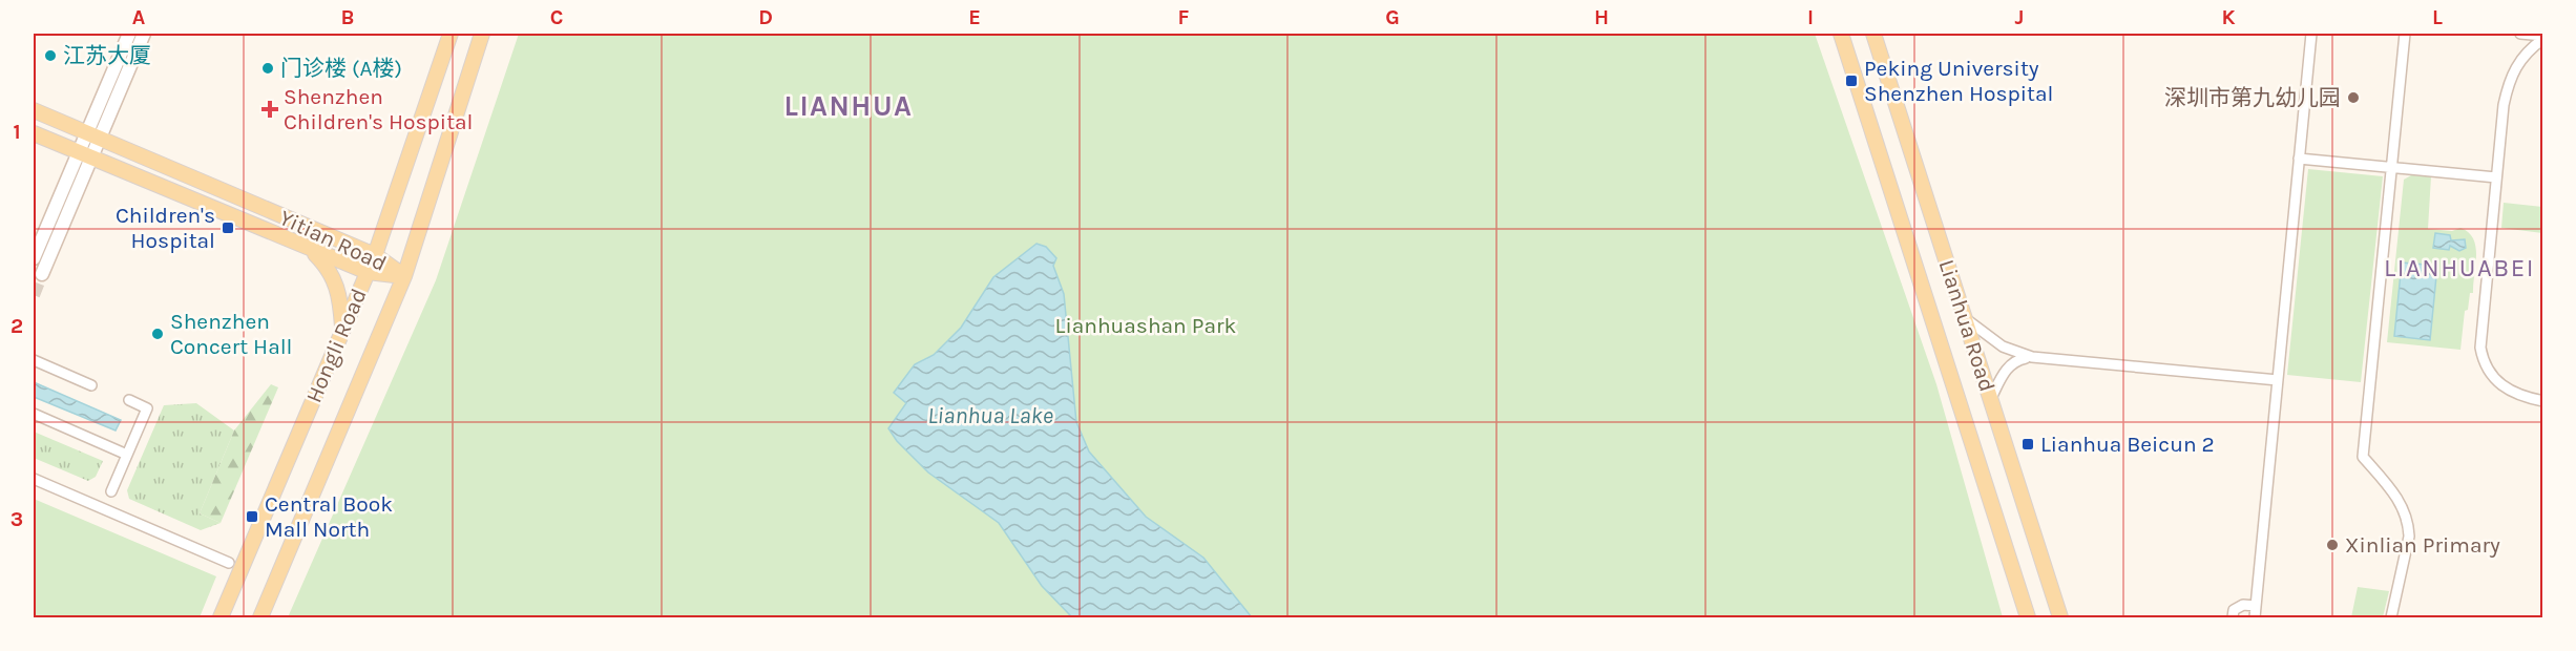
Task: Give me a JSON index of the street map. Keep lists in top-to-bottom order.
{
  "streets": {
    "main road": ["Yitian Road", "Lianhua Road", "Hongli Road"]
  },
  "crossings": [
    ["Yitian Road", "Hongli Road"]
  ],
  "districts": ["LIANHUA", "LIANHUABEI"],
  "water": ["Lianhua Lake"],
  "parks": ["Lianhuashan Park"],
  "places": {
    "other": [
      "江苏大厦",
      "门诊楼 (A楼)",
      "深圳市第九幼儿园",
      "Shenzhen Concert Hall",
      "Xinlian Primary"
    ],
    "transit": [
      "Peking University Shenzhen Hospital",
      "Children's Hospital",
      "Lianhua Beicun 2",
      "Central Book Mall North"
    ],
    "health": ["Shenzhen Children's Hospital"]
  },
  "grid": {
    "columns": [
      "A",
      "B",
      "C",
      "D",
      "E",
      "F",
      "G",
      "H",
      "I",
      "J",
      "K",
      "L"
    ],
    "rows": ["1", "2", "3"]
  }
}
